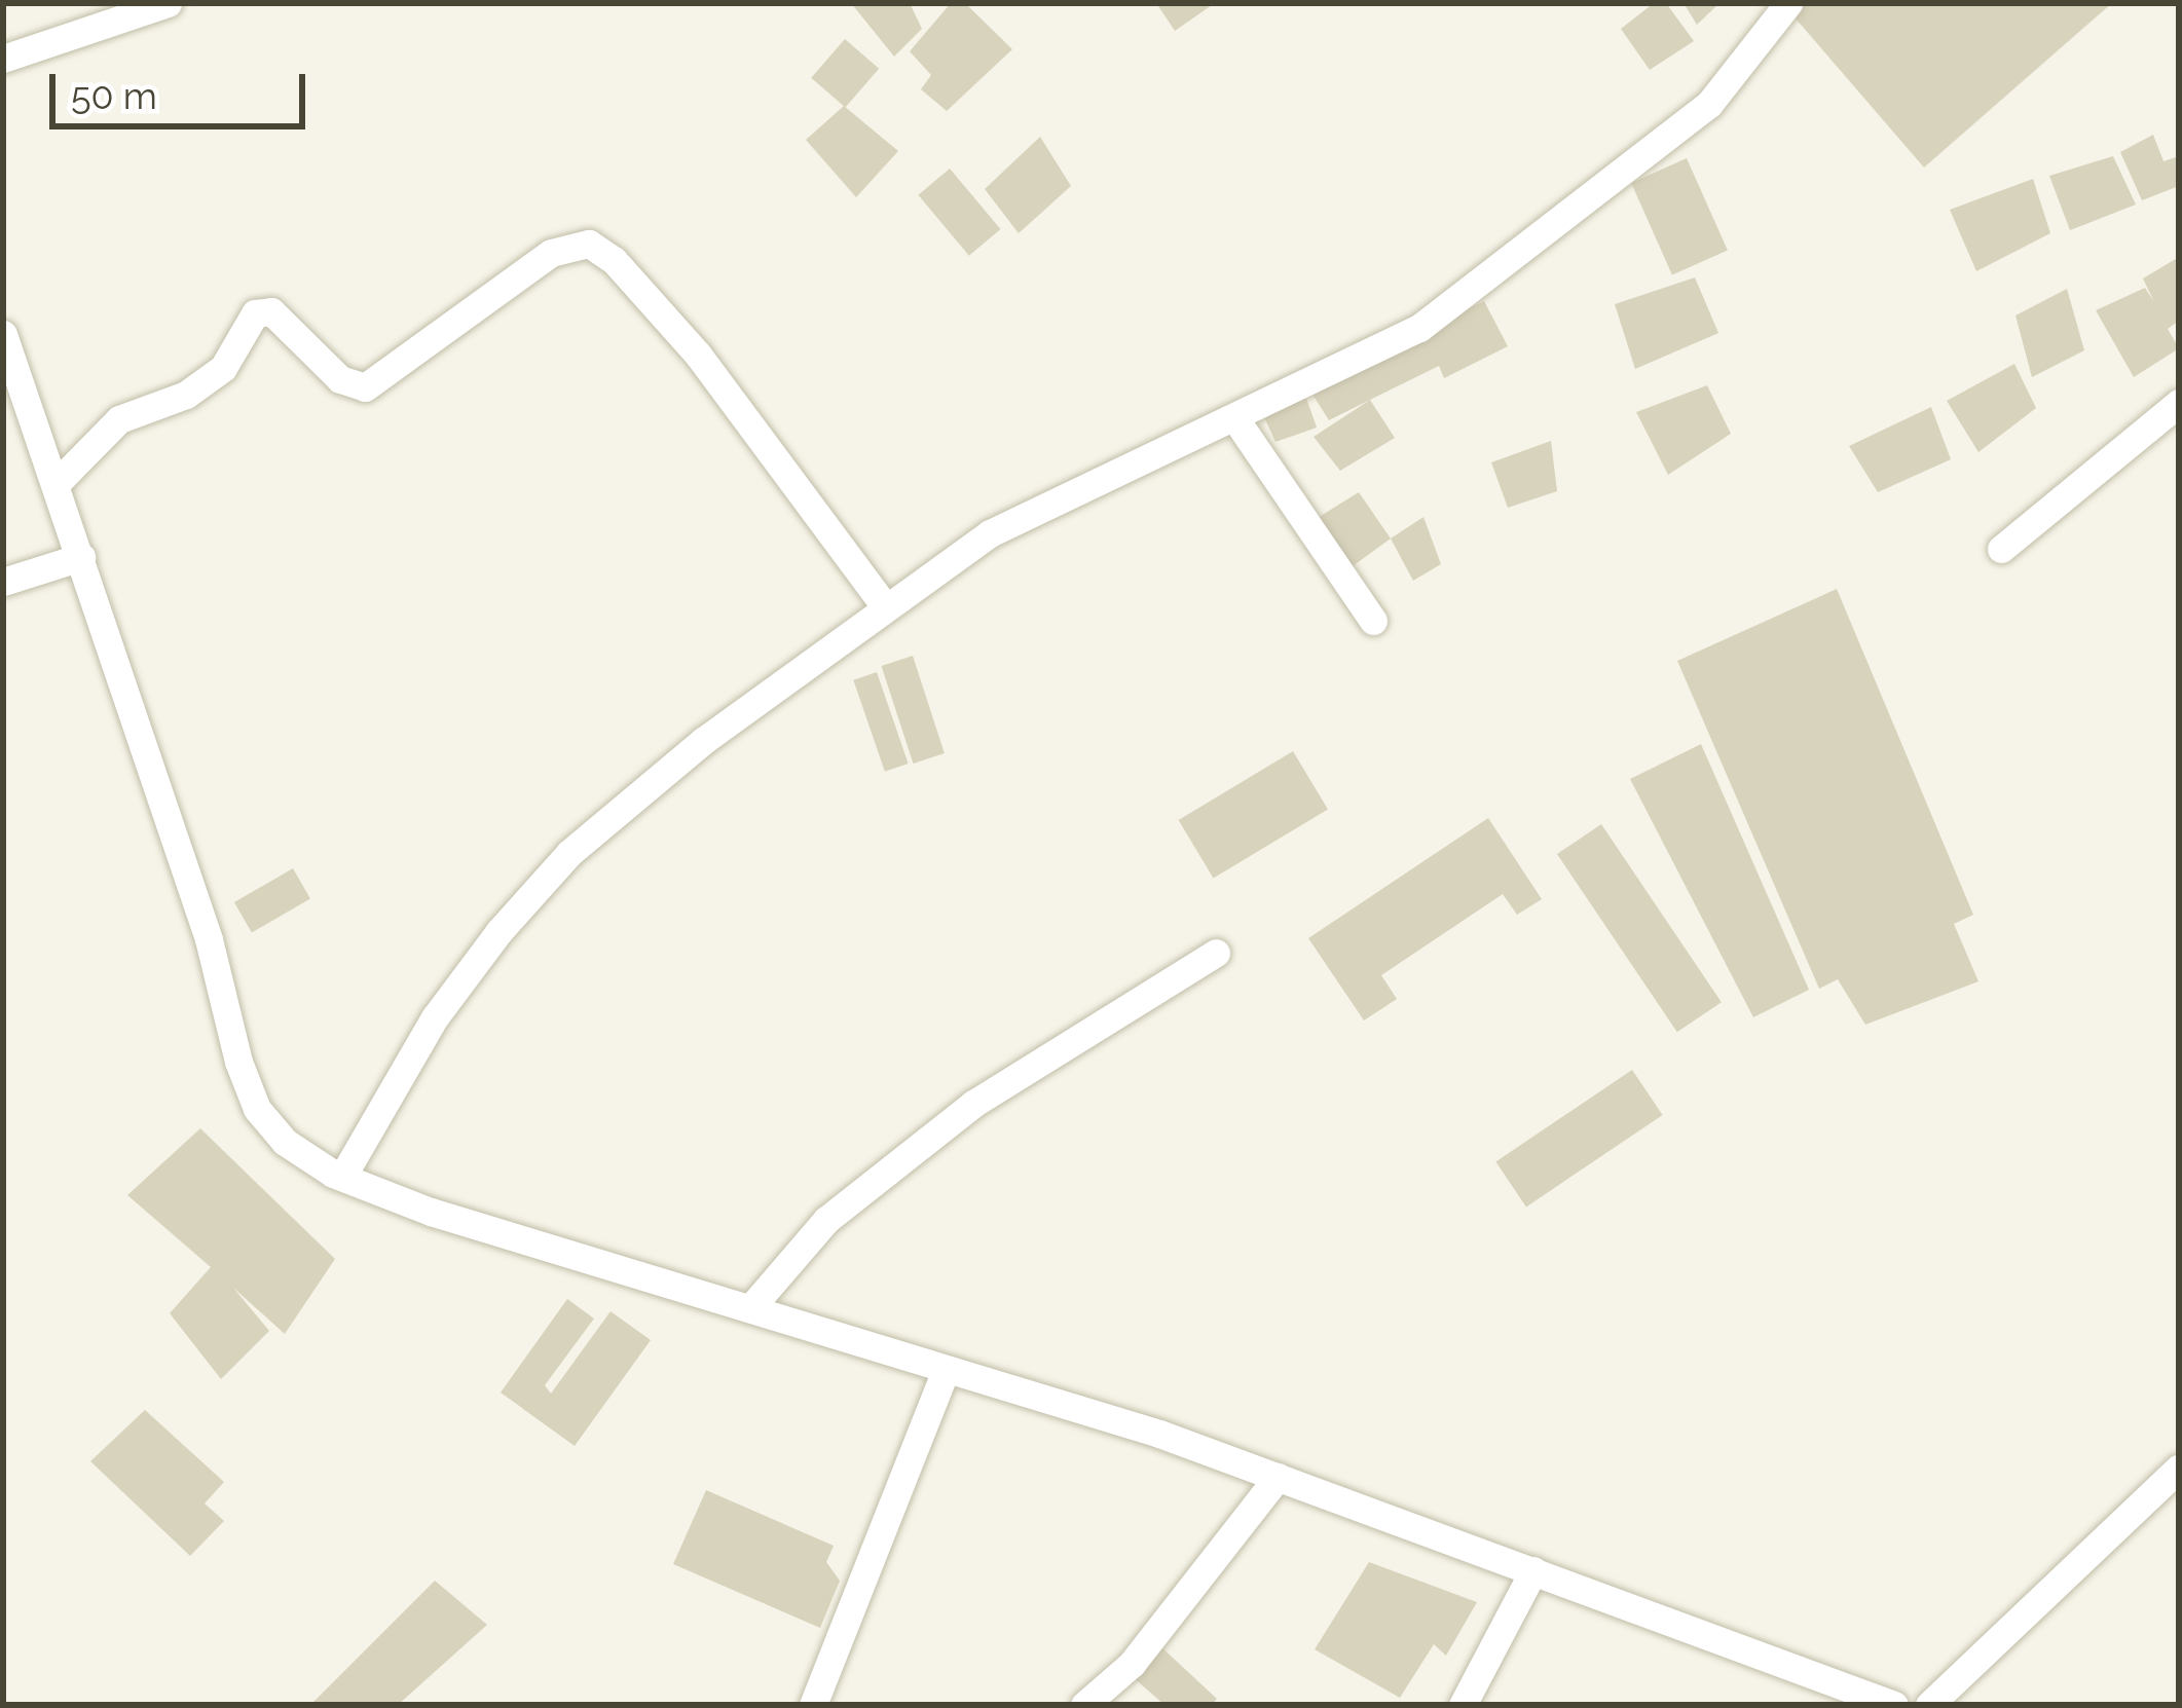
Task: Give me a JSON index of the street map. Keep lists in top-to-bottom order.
{
  "scale_bar": "50 m"
}
